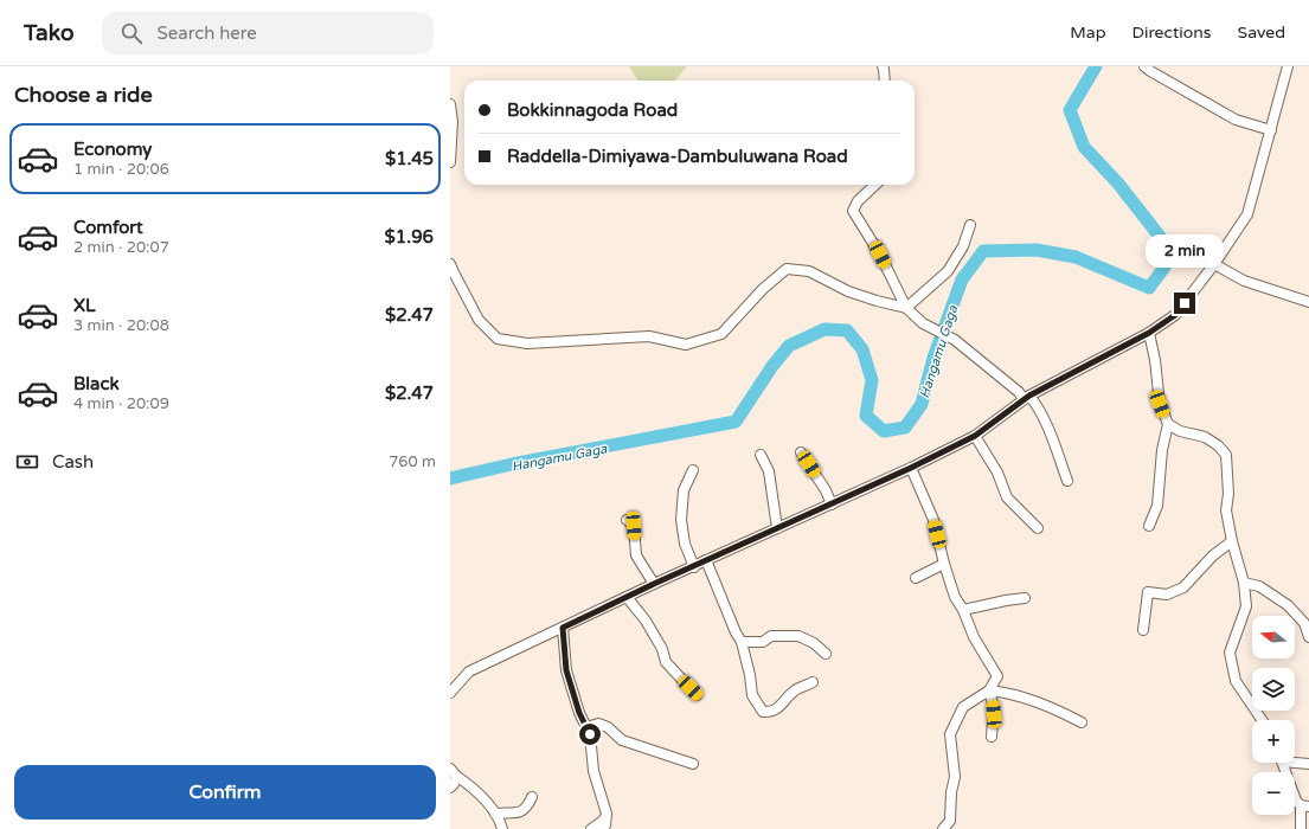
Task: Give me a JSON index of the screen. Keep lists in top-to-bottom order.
{
  "water": ["Hangamu Gaga"],
  "north": "left",
  "page": {
    "header": "Tako",
    "search": "Search here",
    "nav": ["Map", "Directions", "Saved"],
    "heading": "Choose a ride",
    "banner": ["Bokkinnagoda Road", "Raddella-Dimiyawa-Dambuluwana Road"],
    "list": [
      {
        "name": "Economy",
        "note": "1 min · 20:06",
        "value": "$1.45"
      },
      {
        "name": "Comfort",
        "note": "2 min · 20:07",
        "value": "$1.96"
      },
      {
        "name": "XL",
        "note": "3 min · 20:08",
        "value": "$2.47"
      },
      {
        "name": "Black",
        "note": "4 min · 20:09",
        "value": "$2.47"
      }
    ],
    "bubble": "2 min",
    "pay": ["Cash", "760 m"],
    "map_buttons": ["+", "−"],
    "buttons": "Confirm"
  }
}
